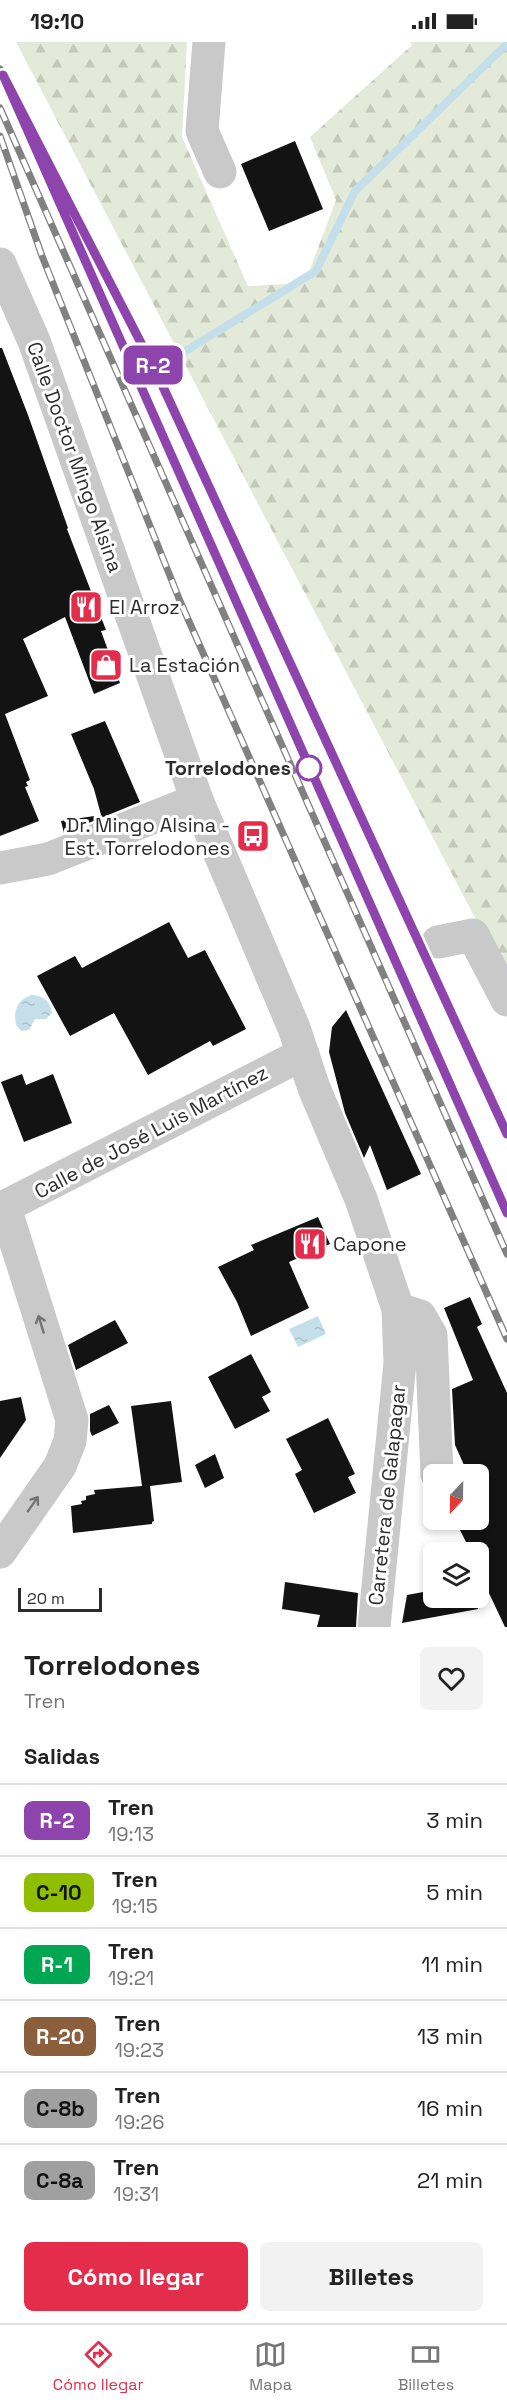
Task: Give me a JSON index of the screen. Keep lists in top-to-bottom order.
{
  "streets": {
    "street": ["Calle Doctor Mingo Alsina", "Calle de José Luis Martínez", "Carretera de Galapagar"]
  },
  "crossings": [
    ["Calle Doctor Mingo Alsina", "Calle de José Luis Martínez"],
    ["Calle Doctor Mingo Alsina", "Carretera de Galapagar"]
  ],
  "places": {
    "restaurant": ["El Arroz", "Capone"],
    "shop": ["La Estación"],
    "other": ["Torrelodones"],
    "bus stop": ["Dr. Mingo Alsina - Est. Torrelodones"]
  },
  "scale_bar": "20 m",
  "north": "bottom",
  "page": {
    "status": "19:10",
    "on_map": "R-2",
    "scale": "20 m",
    "heading": [
      ["Torrelodones", "Tren"],
      "Salidas"
    ],
    "list": [
      {
        "mark": "R-2",
        "name": "Tren",
        "note": "19:13",
        "value": "3 min"
      },
      {
        "mark": "C-10",
        "name": "Tren",
        "note": "19:15",
        "value": "5 min"
      },
      {
        "mark": "R-1",
        "name": "Tren",
        "note": "19:21",
        "value": "11 min"
      },
      {
        "mark": "R-20",
        "name": "Tren",
        "note": "19:23",
        "value": "13 min"
      },
      {
        "mark": "C-8b",
        "name": "Tren",
        "note": "19:26",
        "value": "16 min"
      },
      {
        "mark": "C-8a",
        "name": "Tren",
        "note": "19:31",
        "value": "21 min"
      }
    ],
    "buttons": ["Cómo llegar", "Billetes"],
    "tabs": ["Cómo llegar", "Mapa", "Billetes"]
  }
}
